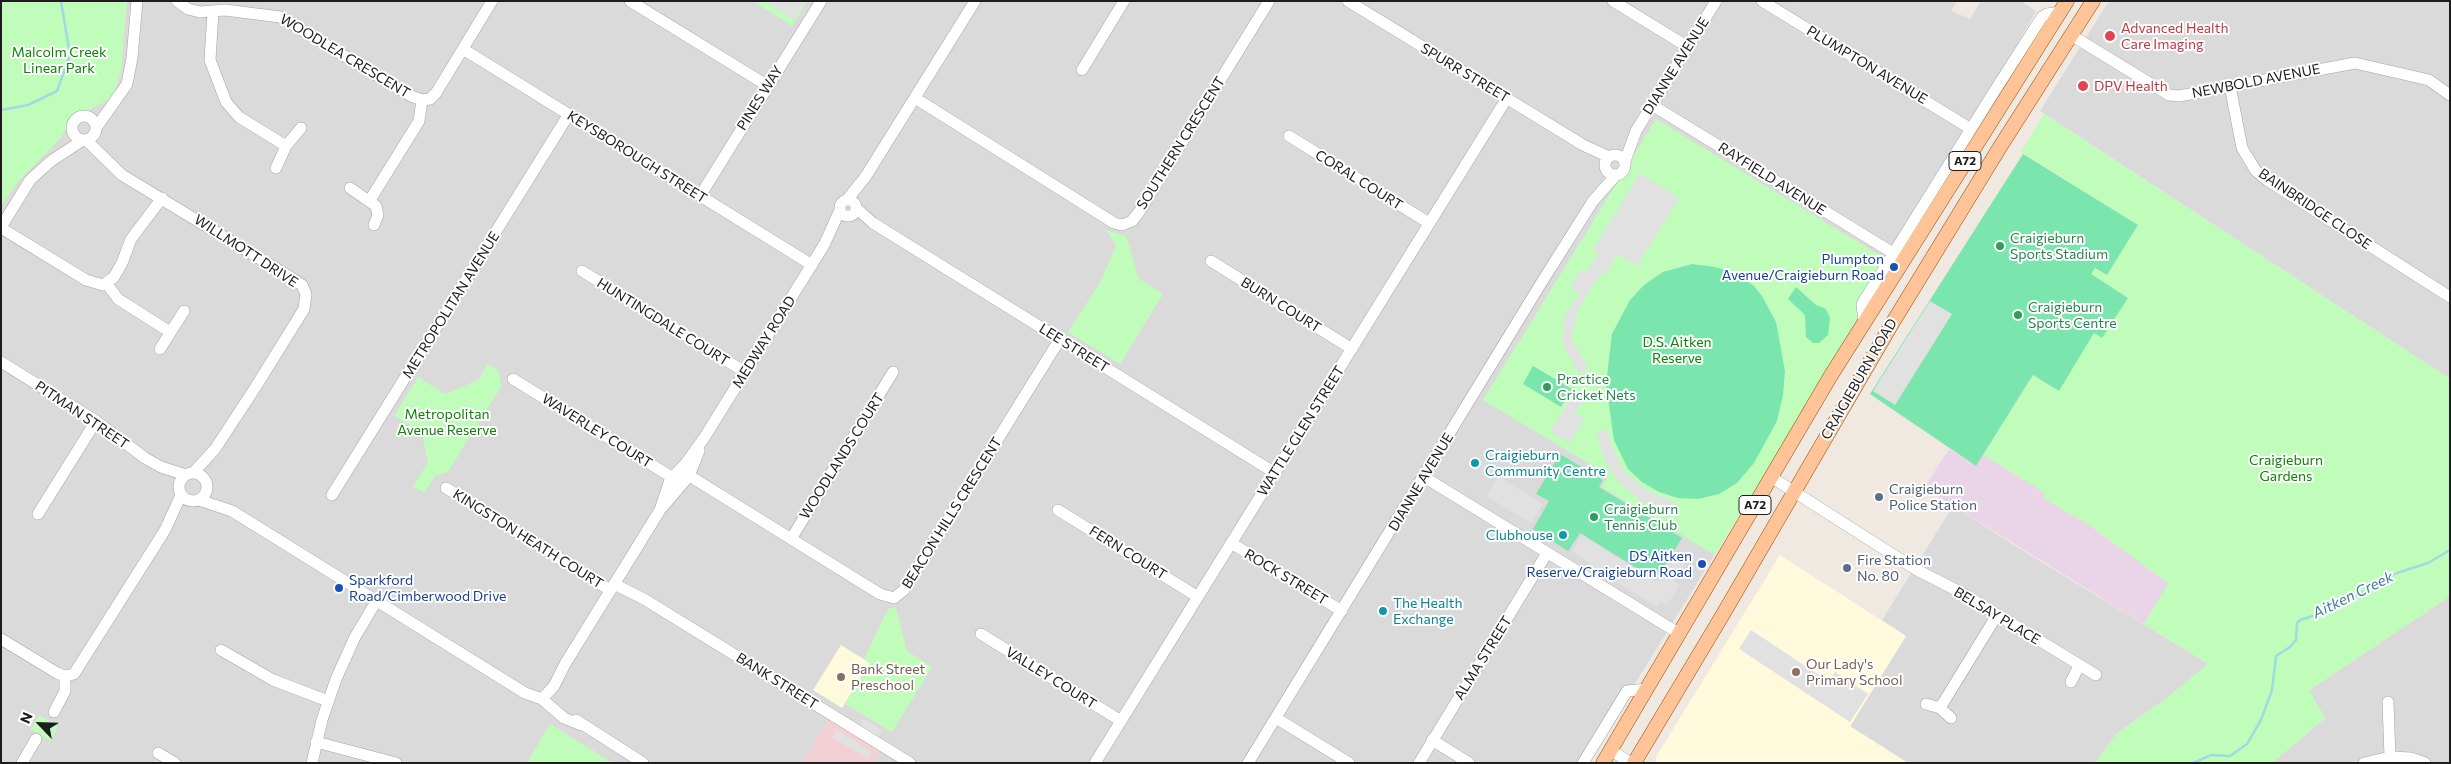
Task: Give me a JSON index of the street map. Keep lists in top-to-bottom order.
{
  "streets": {
    "main road": ["A72", "CRAIGIEBURN ROAD"],
    "street": [
      "WOODLEA CRESCENT",
      "PLUMPTON AVENUE",
      "DIANNE AVENUE",
      "SPURR STREET",
      "NEWBOLD AVENUE",
      "PINES WAY",
      "SOUTHERN CRESCENT",
      "KEYSBOROUGH STREET",
      "RAYFIELD AVENUE",
      "CORAL COURT",
      "BAINBRIDGE CLOSE",
      "WILLMOTT DRIVE",
      "METROPOLITAN AVENUE",
      "BURN COURT",
      "HUNTINGDALE COURT",
      "MEDWAY ROAD",
      "LEE STREET",
      "PITMAN STREET",
      "WAVERLEY COURT",
      "WATTLE GLEN STREET",
      "WOODLANDS COURT",
      "BEACON HILLS CRESCENT",
      "KINGSTON HEATH COURT",
      "FERN COURT",
      "ROCK STREET",
      "BELSAY PLACE",
      "ALMA STREET",
      "VALLEY COURT",
      "BANK STREET"
    ]
  },
  "crossings": [
    ["WOODLEA CRESCENT", "KEYSBOROUGH STREET"],
    ["PLUMPTON AVENUE", "CRAIGIEBURN ROAD"],
    ["DIANNE AVENUE", "SPURR STREET"],
    ["DIANNE AVENUE", "RAYFIELD AVENUE"],
    ["DIANNE AVENUE", "ROCK STREET"],
    ["SPURR STREET", "WATTLE GLEN STREET"],
    ["NEWBOLD AVENUE", "BAINBRIDGE CLOSE"],
    ["NEWBOLD AVENUE", "CRAIGIEBURN ROAD"],
    ["PINES WAY", "KEYSBOROUGH STREET"],
    ["SOUTHERN CRESCENT", "MEDWAY ROAD"],
    ["KEYSBOROUGH STREET", "METROPOLITAN AVENUE"],
    ["KEYSBOROUGH STREET", "MEDWAY ROAD"],
    ["RAYFIELD AVENUE", "CRAIGIEBURN ROAD"],
    ["CORAL COURT", "WATTLE GLEN STREET"],
    ["WILLMOTT DRIVE", "PITMAN STREET"],
    ["BURN COURT", "WATTLE GLEN STREET"],
    ["HUNTINGDALE COURT", "MEDWAY ROAD"],
    ["MEDWAY ROAD", "LEE STREET"],
    ["MEDWAY ROAD", "WAVERLEY COURT"],
    ["MEDWAY ROAD", "BEACON HILLS CRESCENT"],
    ["MEDWAY ROAD", "KINGSTON HEATH COURT"],
    ["MEDWAY ROAD", "BANK STREET"],
    ["LEE STREET", "WATTLE GLEN STREET"],
    ["LEE STREET", "BEACON HILLS CRESCENT"],
    ["CRAIGIEBURN ROAD", "BELSAY PLACE"],
    ["WAVERLEY COURT", "BEACON HILLS CRESCENT"],
    ["WATTLE GLEN STREET", "FERN COURT"],
    ["WATTLE GLEN STREET", "ROCK STREET"],
    ["WATTLE GLEN STREET", "VALLEY COURT"],
    ["WOODLANDS COURT", "BEACON HILLS CRESCENT"],
    ["KINGSTON HEATH COURT", "BANK STREET"]
  ],
  "water": ["Aitken Creek"],
  "parks": [
    "Malcolm Creek Linear Park",
    "D.S. Aitken Reserve",
    "Metropolitan Avenue Reserve",
    "Craigieburn Gardens"
  ],
  "places": [
    "Advanced Health Care Imaging",
    "DPV Health",
    "Craigieburn Sports Stadium",
    "Plumpton Avenue/Craigieburn Road",
    "Craigieburn Sports Centre",
    "Practice Cricket Nets",
    "Craigieburn Community Centre",
    "Craigieburn Police Station",
    "Craigieburn Tennis Club",
    "Clubhouse",
    "DS Aitken Reserve/Craigieburn Road",
    "Fire Station No. 80",
    "Sparkford Road/Cimberwood Drive",
    "The Health Exchange",
    "Our Lady's Primary School",
    "Bank Street Preschool"
  ],
  "north": "top left"
}
